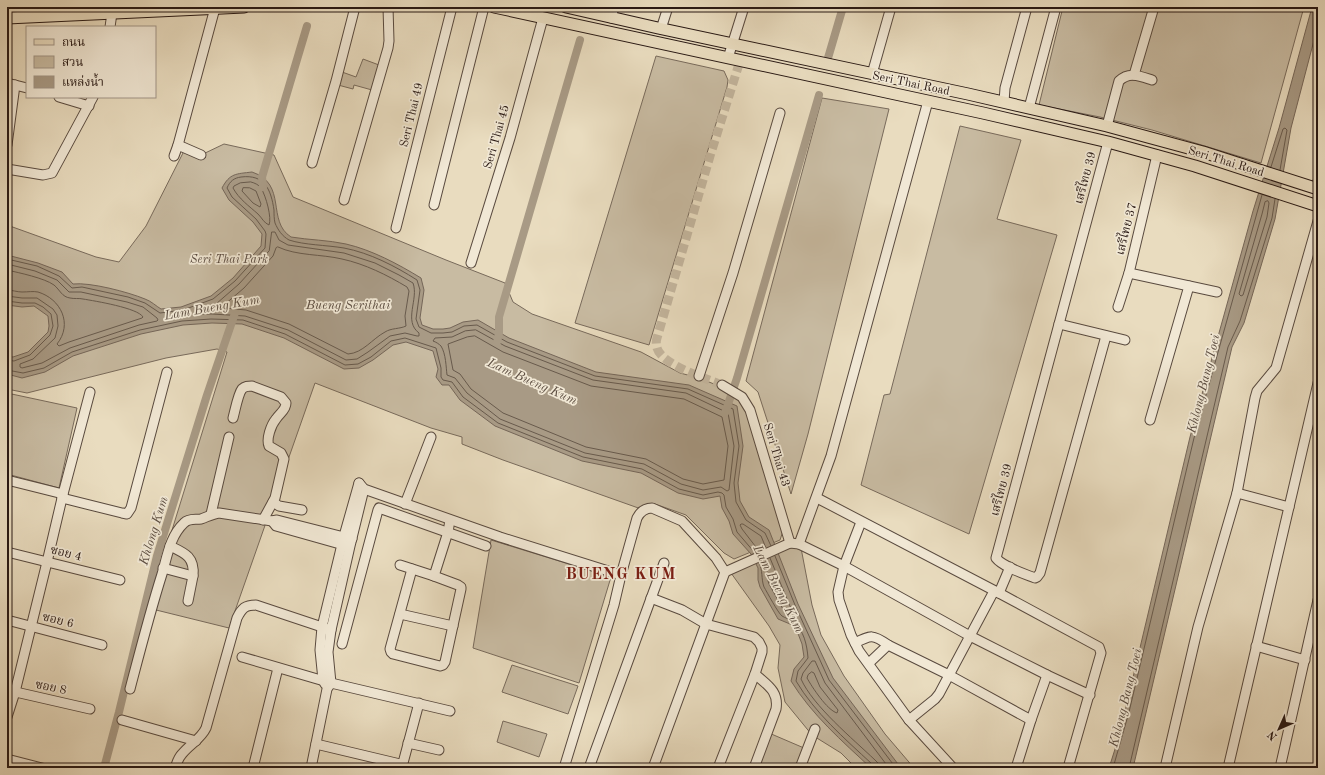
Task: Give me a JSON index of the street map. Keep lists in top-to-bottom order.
{
  "streets": {
    "main road": ["Seri Thai Road"],
    "street": [
      "Seri Thai 49",
      "Seri Thai 45",
      "เสรีไทย 39",
      "เสรีไทย 37",
      "Seri Thai 43",
      "ซอย 4",
      "ซอย 6",
      "ซอย 8"
    ]
  },
  "crossings": [
    ["Seri Thai Road", "Seri Thai 45"],
    ["Seri Thai Road", "เสรีไทย 39"],
    ["Seri Thai Road", "เสรีไทย 37"]
  ],
  "districts": ["BUENG KUM"],
  "water": [
    "Bueng Serithai",
    "Lam Bueng Kum",
    "Khlong Bang Toei",
    "Khlong Kum"
  ],
  "parks": ["Seri Thai Park"],
  "legend": ["ถนน", "สวน", "แหล่งน้ำ"],
  "north": "bottom left"
}
